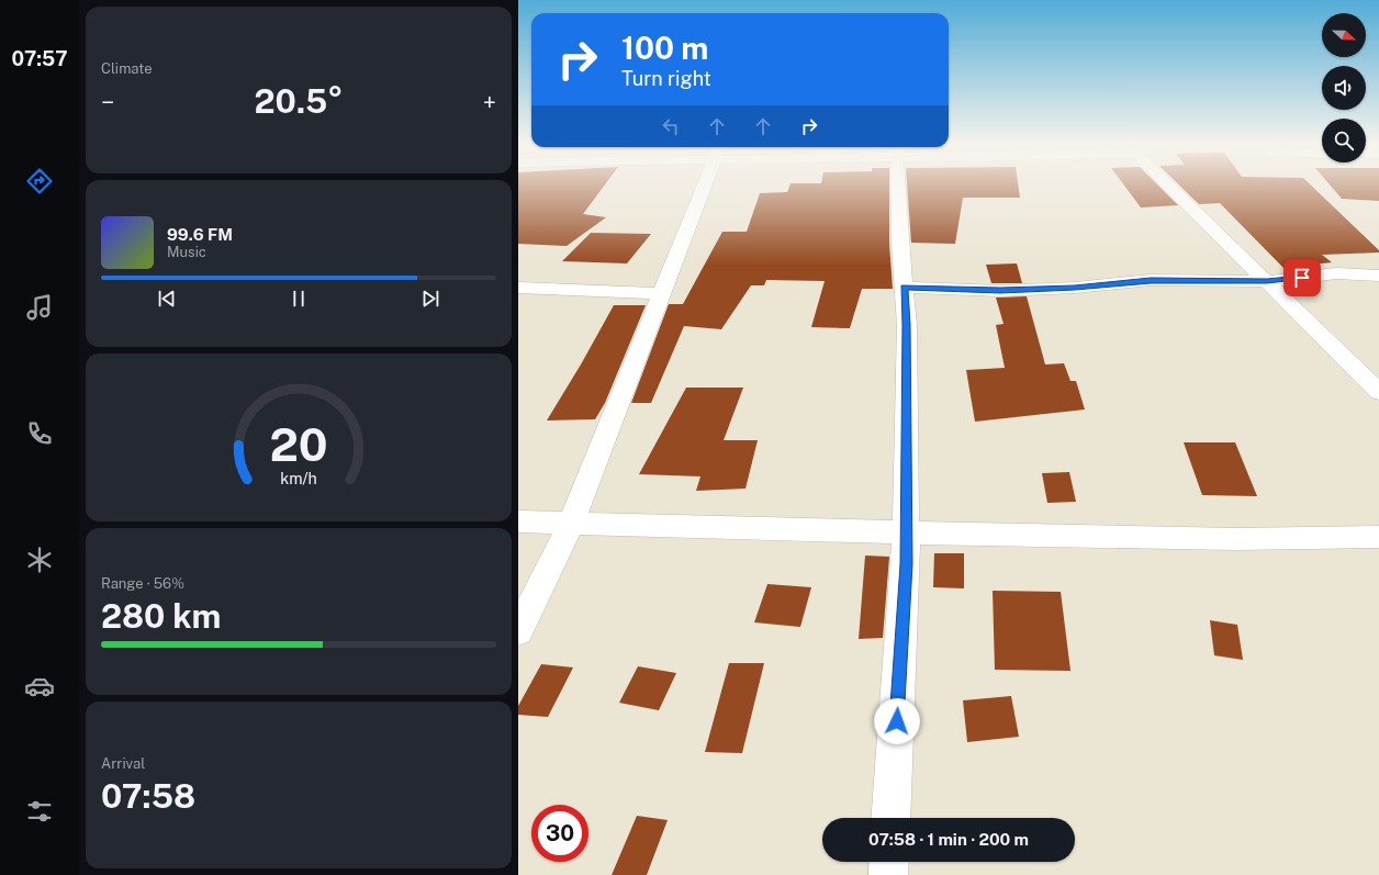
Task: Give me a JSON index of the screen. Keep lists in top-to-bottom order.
{
  "north": "right",
  "page": {
    "tabs": "07:57",
    "tile": [
      "Climate",
      ["Range · 56%", "280 km"],
      ["Arrival", "07:58"]
    ],
    "turn": ["100 m", "Turn right"],
    "heat": ["−", "20.5°", "+"],
    "song": ["99.6 FM", "Music"],
    "limit": "30",
    "trip": "07:58 · 1 min · 200 m",
    "gauge": ["20", "km/h"]
  }
}
